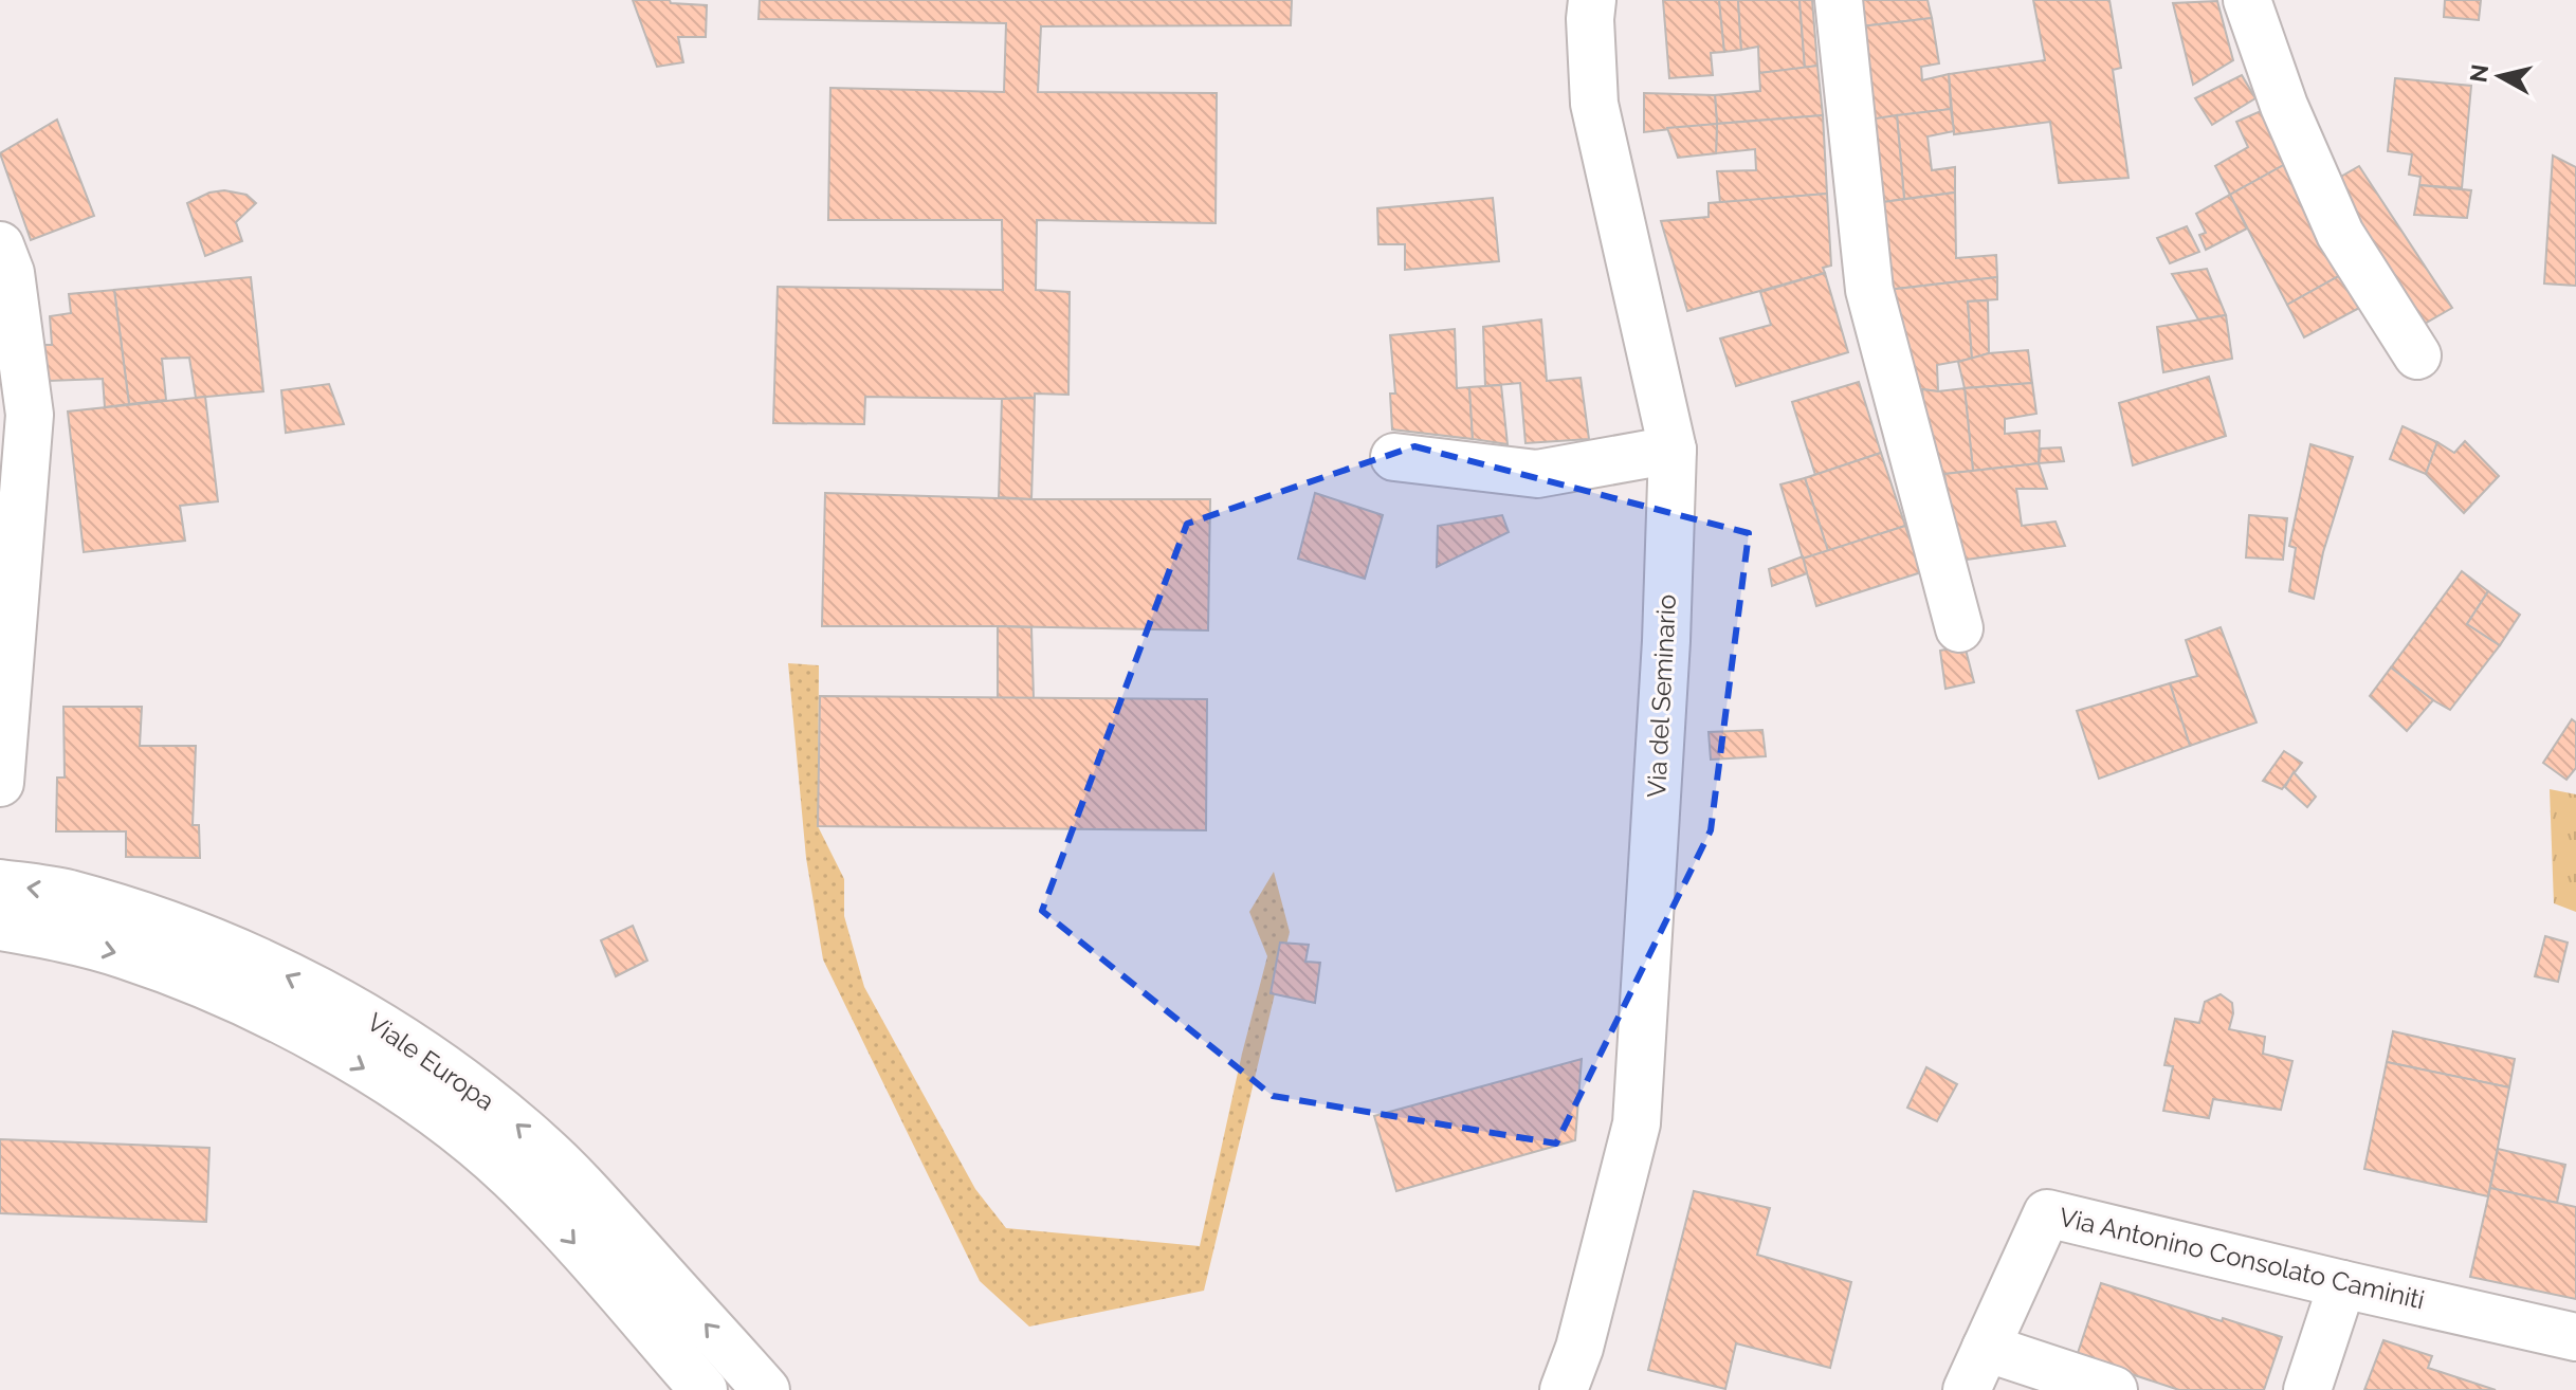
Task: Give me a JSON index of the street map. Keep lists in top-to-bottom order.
{
  "streets": {
    "main road": ["Via del Seminario", "Viale Europa", "Via Antonino Consolato Caminiti"]
  },
  "north": "left"
}
